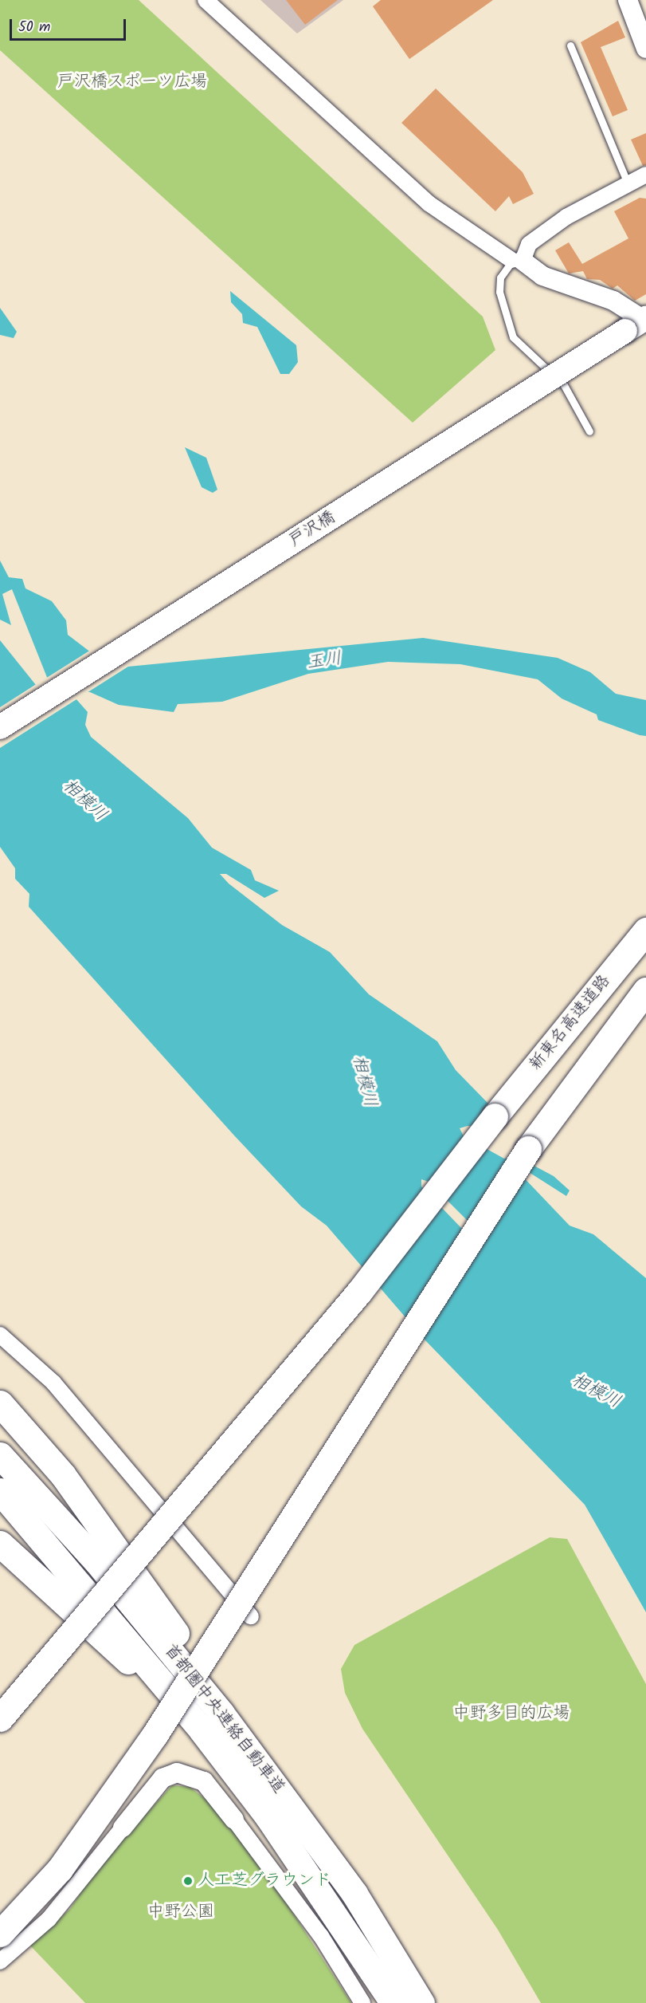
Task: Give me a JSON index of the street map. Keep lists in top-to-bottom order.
{
  "streets": {
    "highway": ["新東名高速道路", "首都圏中央連絡自動車道"],
    "main road": ["戸沢橋"]
  },
  "water": ["玉川", "相模川"],
  "parks": ["戸沢橋スポーツ広場", "中野多目的広場", "中野公園"],
  "places": ["人工芝グラウンド"],
  "scale_bar": "50 m"
}
